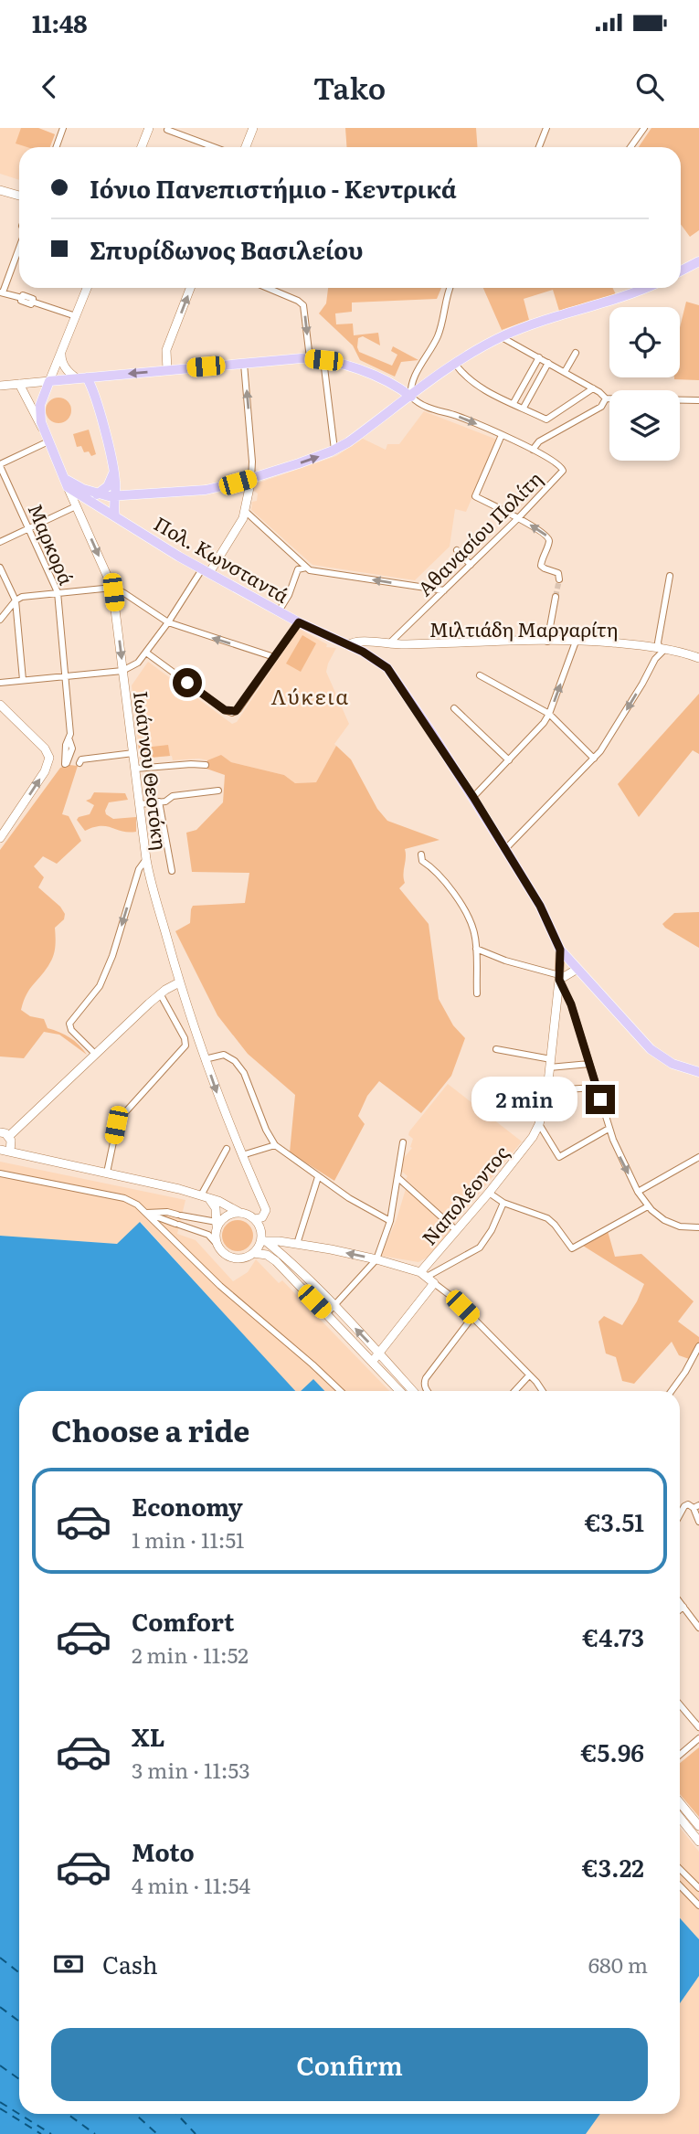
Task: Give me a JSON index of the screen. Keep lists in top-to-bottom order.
{
  "streets": {
    "main road": [
      "Πολ. Κωνσταντά",
      "Μιλτιάδη Μαργαρίτη",
      "Ιωάννου Θεοτόκη",
      "Ναπολέοντος"
    ],
    "street": ["Αθανασίου Πολίτη", "Μαρκορά"]
  },
  "crossings": [
    ["Αθανασίου Πολίτη", "Μιλτιάδη Μαργαρίτη"],
    ["Πολ. Κωνσταντά", "Μιλτιάδη Μαργαρίτη"],
    ["Πολ. Κωνσταντά", "Ιωάννου Θεοτόκη"],
    ["Πολ. Κωνσταντά", "Ναπολέοντος"]
  ],
  "one_way": ["Ιωάννου Θεοτόκη"],
  "districts": ["Λύκεια"],
  "page": {
    "status": "11:48",
    "header": "Tako",
    "banner": ["Ιόνιο Πανεπιστήμιο - Κεντρικά", "Σπυρίδωνος Βασιλείου"],
    "bubble": "2 min",
    "heading": "Choose a ride",
    "list": [
      {
        "name": "Economy",
        "note": "1 min · 11:51",
        "value": "€3.51"
      },
      {
        "name": "Comfort",
        "note": "2 min · 11:52",
        "value": "€4.73"
      },
      {
        "name": "XL",
        "note": "3 min · 11:53",
        "value": "€5.96"
      },
      {
        "name": "Moto",
        "note": "4 min · 11:54",
        "value": "€3.22"
      }
    ],
    "pay": ["Cash", "680 m"],
    "buttons": "Confirm"
  }
}
